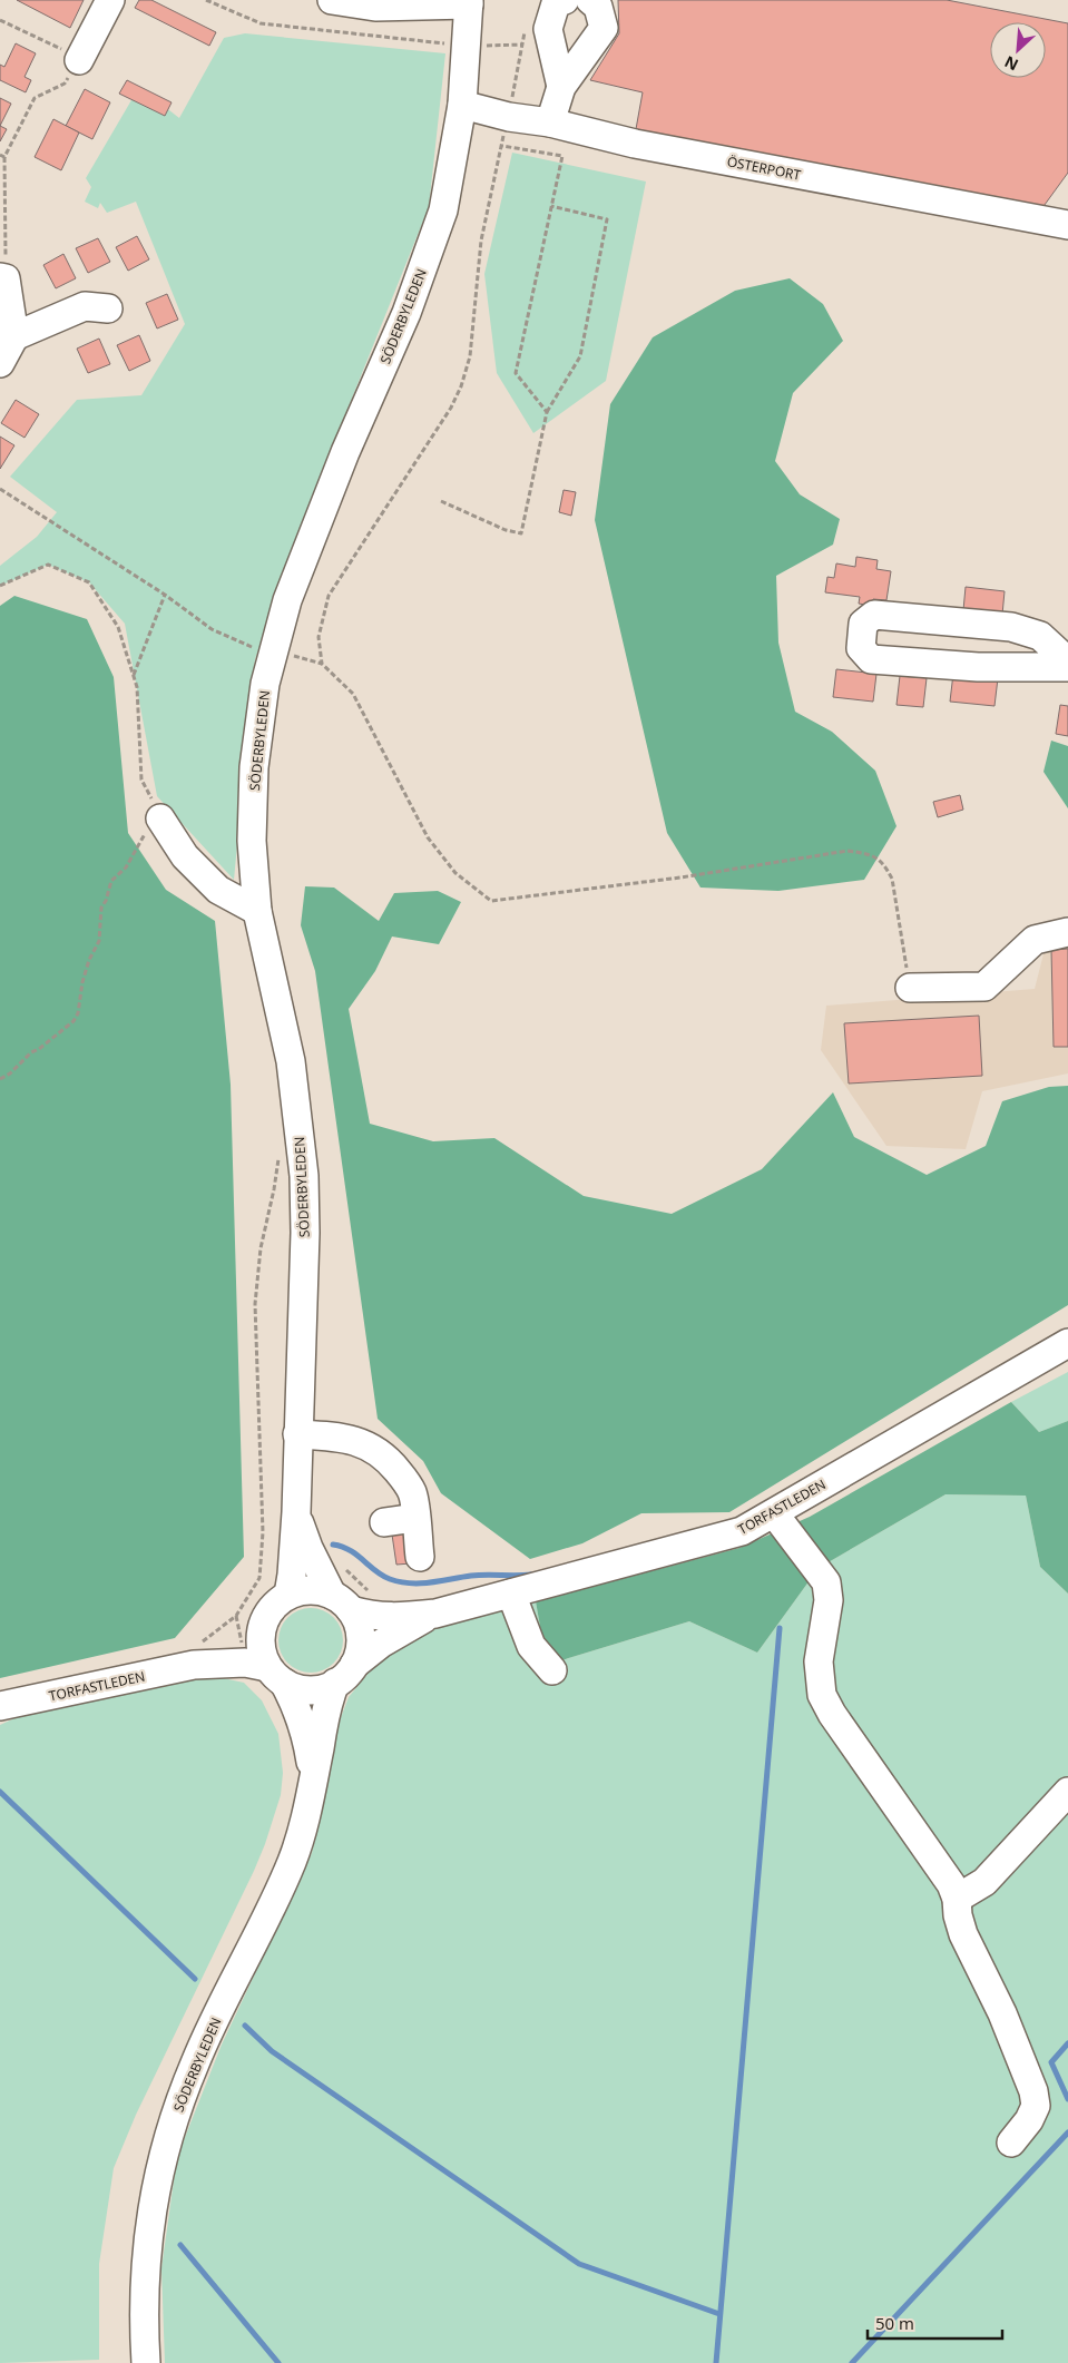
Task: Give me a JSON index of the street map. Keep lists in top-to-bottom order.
{
  "streets": {
    "street": ["ÖSTERPORT", "SÖDERBYLEDEN", "TORFASTLEDEN"]
  },
  "crossings": [
    ["ÖSTERPORT", "SÖDERBYLEDEN"],
    ["SÖDERBYLEDEN", "TORFASTLEDEN"]
  ],
  "scale_bar": "50 m",
  "north": "bottom left"
}
